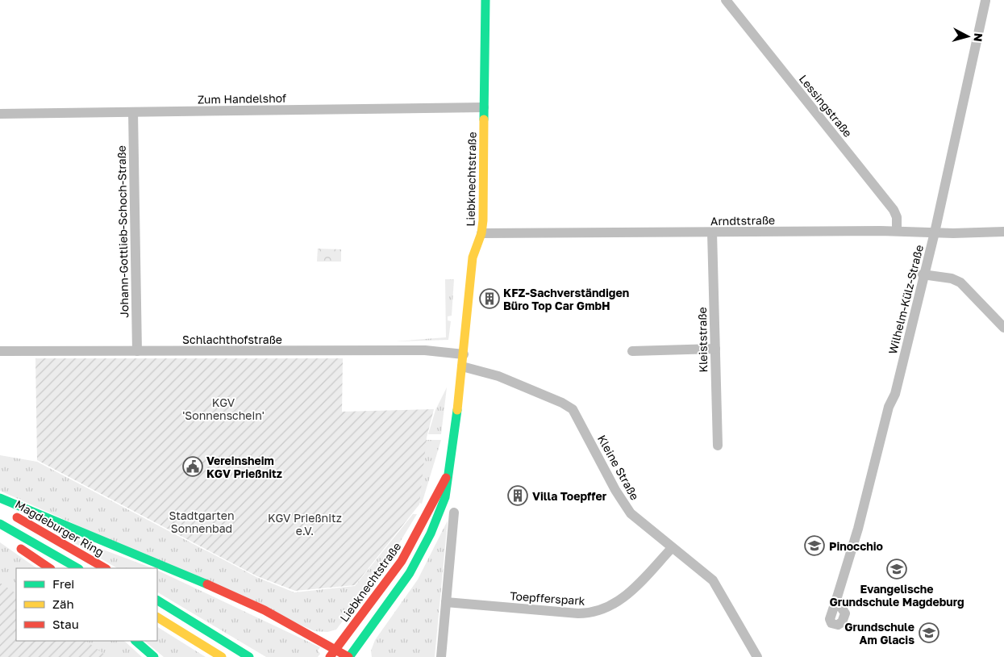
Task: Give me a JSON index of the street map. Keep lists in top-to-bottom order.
{
  "streets": {
    "main road": ["Liebknechtstraße", "Magdeburger Ring"],
    "street": [
      "Zum Handelshof",
      "Lessingstraße",
      "Arndtstraße",
      "Johann-Gottlieb-Schoch-Straße",
      "Wilhelm-Külz-Straße",
      "Schlachthofstraße",
      "Kleiststraße",
      "Kleine Straße",
      "Toepfferspark"
    ]
  },
  "crossings": [
    ["Zum Handelshof", "Liebknechtstraße"],
    ["Zum Handelshof", "Johann-Gottlieb-Schoch-Straße"],
    ["Lessingstraße", "Arndtstraße"],
    ["Liebknechtstraße", "Arndtstraße"],
    ["Liebknechtstraße", "Schlachthofstraße"],
    ["Liebknechtstraße", "Kleine Straße"],
    ["Arndtstraße", "Wilhelm-Külz-Straße"],
    ["Arndtstraße", "Kleiststraße"],
    ["Johann-Gottlieb-Schoch-Straße", "Schlachthofstraße"],
    ["Kleine Straße", "Toepfferspark"]
  ],
  "parks": ["KGV 'Sonnenschein'", "Stadtgarten Sonnenbad", "KGV Prießnitz e.V."],
  "places": {
    "building": ["KFZ-Sachverständigen Büro Top Car GmbH", "Villa Toepffer"],
    "public building": ["Vereinsheim KGV Prießnitz"],
    "school or university": ["Pinocchio", "Evangelische Grundschule Magdeburg", "Grundschule Am Glacis"]
  },
  "legend": ["Frei", "Zäh", "Stau"],
  "north": "right"
}
